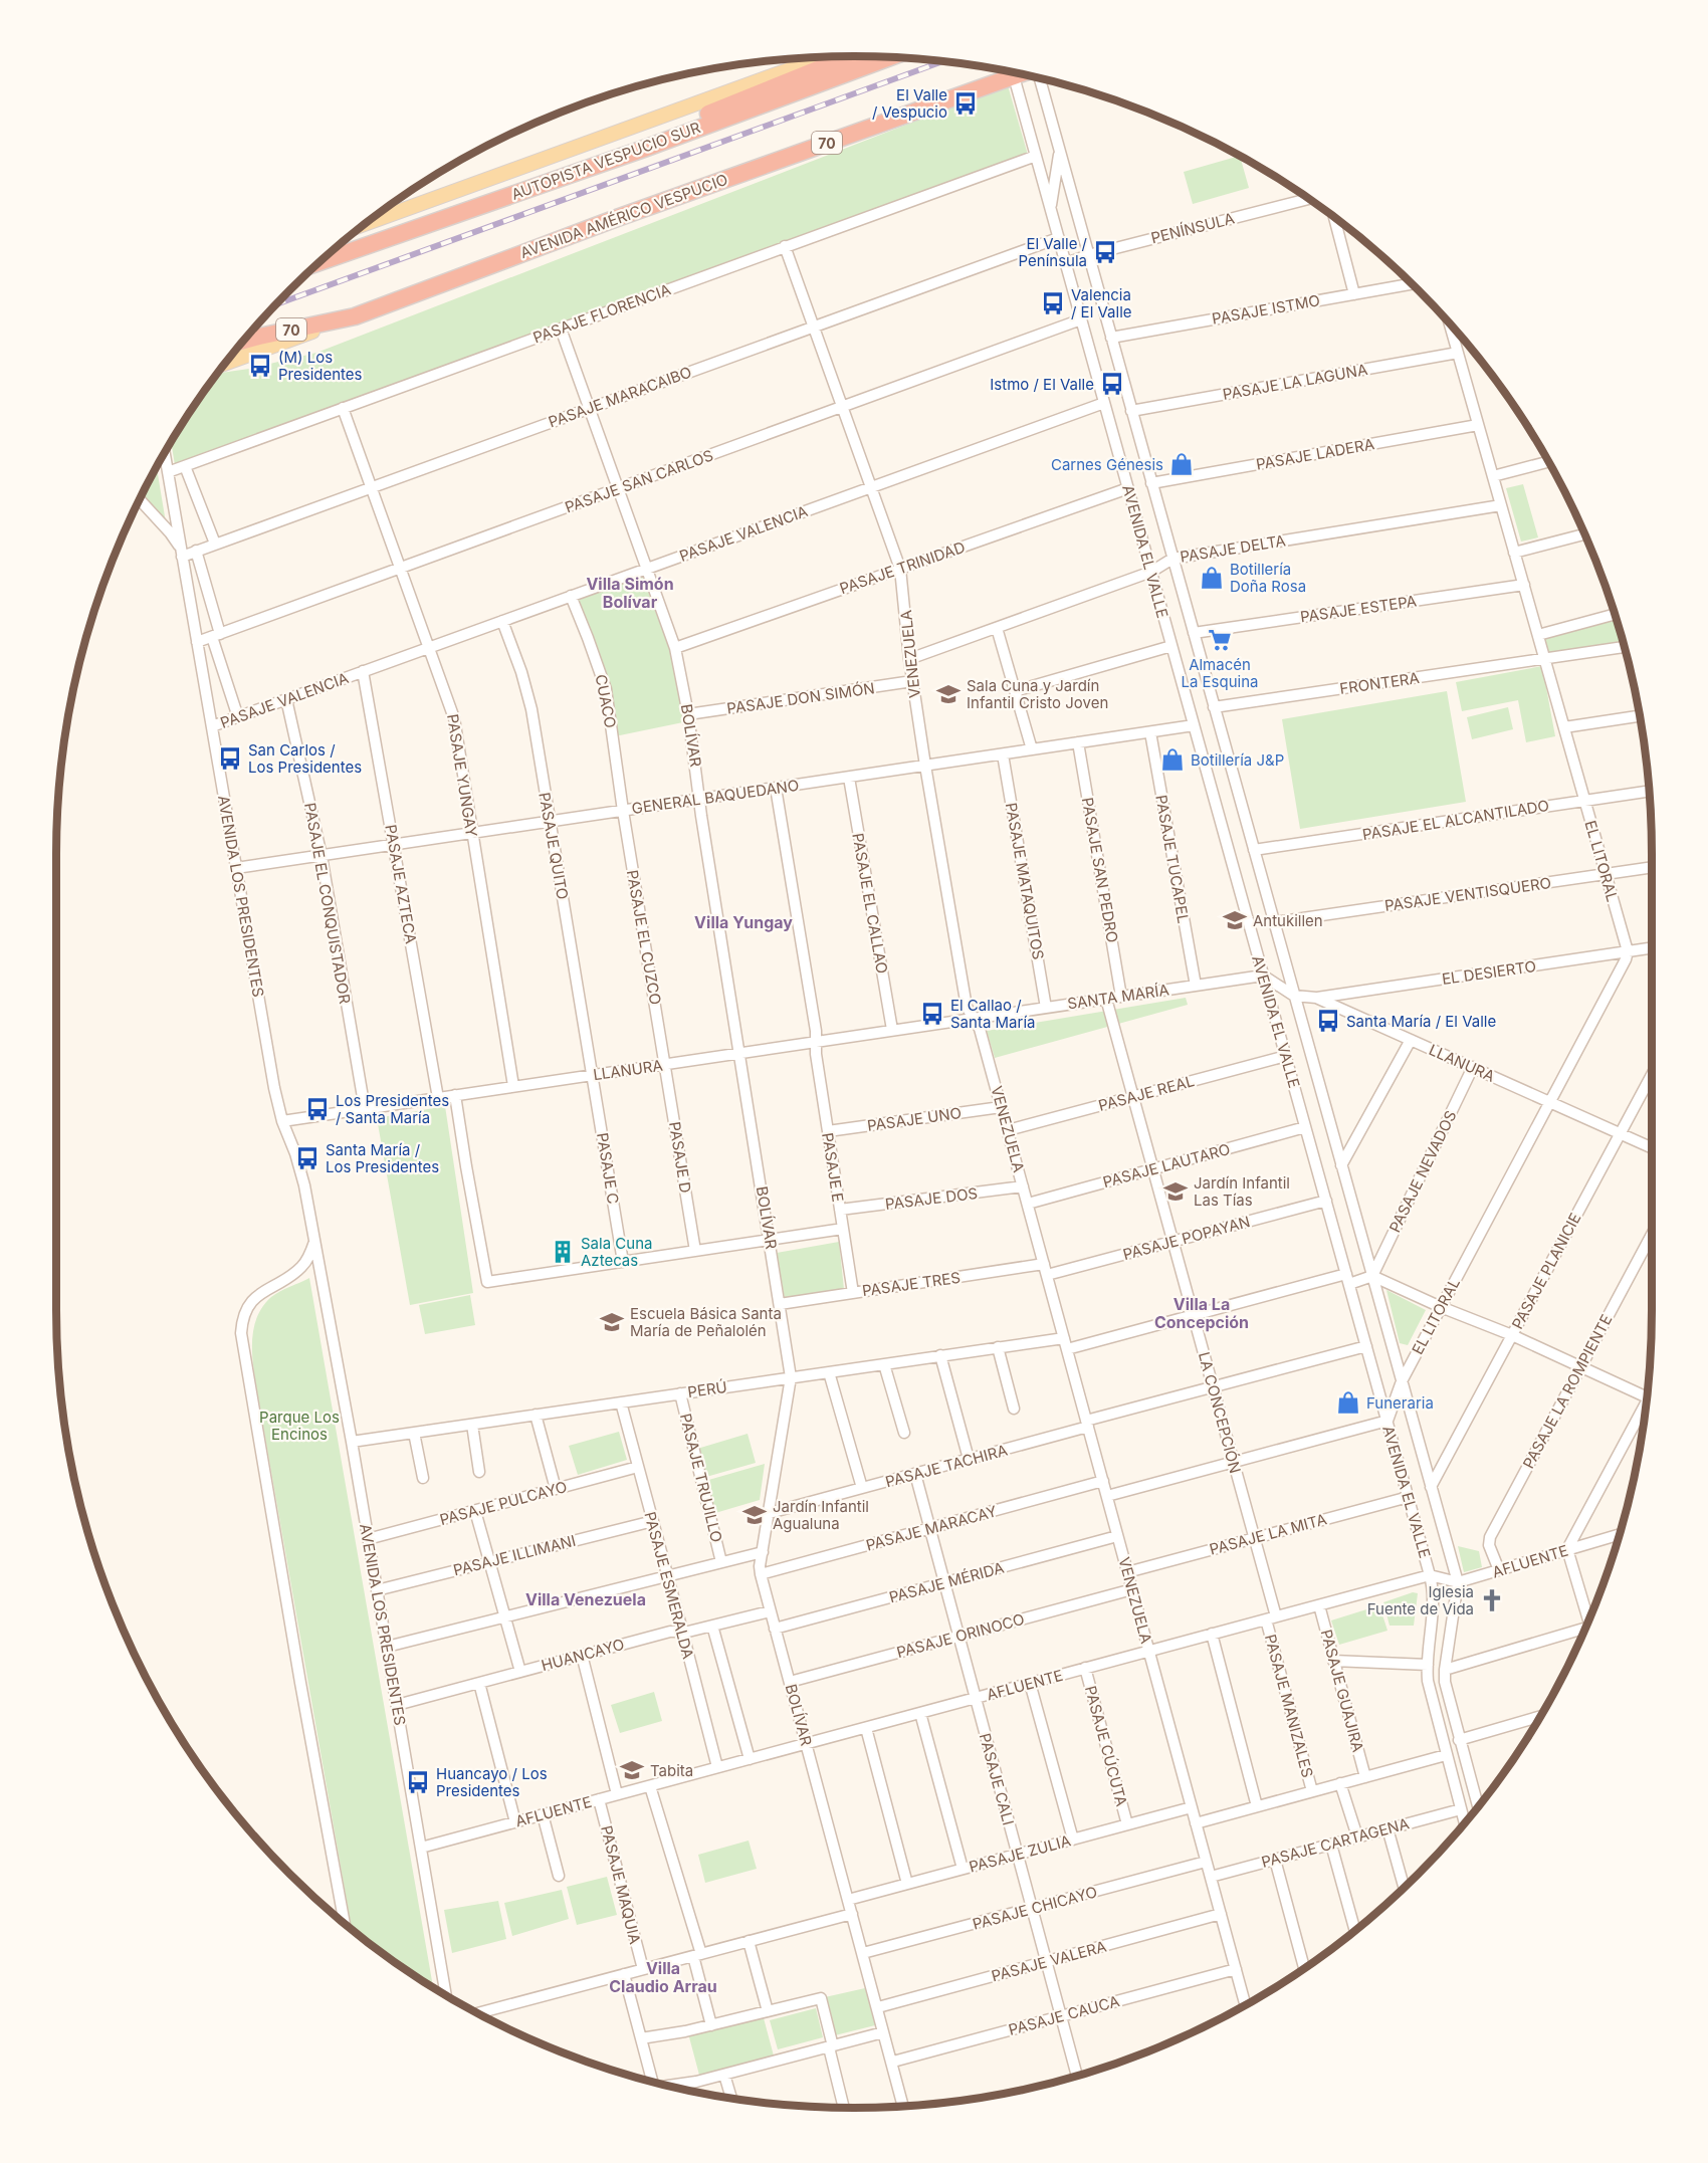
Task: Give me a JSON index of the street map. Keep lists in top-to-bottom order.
{
  "streets": {
    "highway": ["70", "AUTOPISTA VESPUCIO SUR", "AVENIDA AMÉRICO VESPUCIO"],
    "street": [
      "PENÍNSULA",
      "PASAJE ISTMO",
      "PASAJE FLORENCIA",
      "PASAJE LA LAGUNA",
      "PASAJE MARACAIBO",
      "PASAJE LADERA",
      "PASAJE SAN CARLOS",
      "PASAJE VALENCIA",
      "PASAJE DELTA",
      "AVENIDA EL VALLE",
      "PASAJE TRINIDAD",
      "PASAJE ESTEPA",
      "VENEZUELA",
      "FRONTERA",
      "PASAJE DON SIMÓN",
      "CUACO",
      "BOLÍVAR",
      "PASAJE YUNGAY",
      "GENERAL BAQUEDANO",
      "PASAJE EL ALCANTILADO",
      "PASAJE QUITO",
      "PASAJE TUCAPEL",
      "EL LITORAL",
      "PASAJE SAN PEDRO",
      "PASAJE MATAQUITOS",
      "PASAJE AZTECA",
      "PASAJE VENTISQUERO",
      "AVENIDA LOS PRESIDENTES",
      "PASAJE EL CONQUISTADOR",
      "PASAJE EL CALLAO",
      "PASAJE EL CUZCO",
      "EL DESIERTO",
      "SANTA MARÍA",
      "LLANURA",
      "PASAJE REAL",
      "PASAJE UNO",
      "PASAJE D",
      "PASAJE LAUTARO",
      "PASAJE E",
      "PASAJE C",
      "PASAJE NEVADOS",
      "PASAJE DOS",
      "PASAJE POPAYAN",
      "PASAJE PLANICIE",
      "PASAJE TRES",
      "PERÚ",
      "PASAJE LA ROMPIENTE",
      "LA CONCEPCIÓN",
      "PASAJE TACHIRA",
      "PASAJE TRUJILLO",
      "PASAJE PULCAYO",
      "PASAJE MARACAY",
      "PASAJE LA MITA",
      "PASAJE ILLIMANI",
      "AFLUENTE",
      "PASAJE MÉRIDA",
      "PASAJE ESMERALDA",
      "PASAJE ORINOCO",
      "HUANCAYO",
      "PASAJE GUAJIRA",
      "PASAJE MANIZALES",
      "PASAJE CÚCUTA",
      "PASAJE CALI",
      "PASAJE CARTAGENA",
      "PASAJE ZULIA",
      "PASAJE MAQUIA",
      "PASAJE CHICAYO",
      "PASAJE VALERA",
      "PASAJE CAUCA"
    ]
  },
  "crossings": [
    ["70", "AVENIDA AMÉRICO VESPUCIO"],
    ["AVENIDA AMÉRICO VESPUCIO", "AVENIDA EL VALLE"],
    ["PENÍNSULA", "AVENIDA EL VALLE"],
    ["PASAJE ISTMO", "AVENIDA EL VALLE"],
    ["PASAJE FLORENCIA", "AVENIDA EL VALLE"],
    ["PASAJE FLORENCIA", "VENEZUELA"],
    ["PASAJE FLORENCIA", "BOLÍVAR"],
    ["PASAJE FLORENCIA", "PASAJE YUNGAY"],
    ["PASAJE FLORENCIA", "AVENIDA LOS PRESIDENTES"],
    ["PASAJE LA LAGUNA", "AVENIDA EL VALLE"],
    ["PASAJE LA LAGUNA", "EL LITORAL"],
    ["PASAJE MARACAIBO", "AVENIDA EL VALLE"],
    ["PASAJE MARACAIBO", "VENEZUELA"],
    ["PASAJE MARACAIBO", "BOLÍVAR"],
    ["PASAJE MARACAIBO", "PASAJE YUNGAY"],
    ["PASAJE MARACAIBO", "AVENIDA LOS PRESIDENTES"],
    ["PASAJE LADERA", "AVENIDA EL VALLE"],
    ["PASAJE LADERA", "EL LITORAL"],
    ["PASAJE SAN CARLOS", "AVENIDA EL VALLE"],
    ["PASAJE SAN CARLOS", "VENEZUELA"],
    ["PASAJE SAN CARLOS", "BOLÍVAR"],
    ["PASAJE SAN CARLOS", "PASAJE YUNGAY"],
    ["PASAJE SAN CARLOS", "AVENIDA LOS PRESIDENTES"],
    ["PASAJE VALENCIA", "AVENIDA EL VALLE"],
    ["PASAJE VALENCIA", "VENEZUELA"],
    ["PASAJE VALENCIA", "CUACO"],
    ["PASAJE VALENCIA", "BOLÍVAR"],
    ["PASAJE VALENCIA", "PASAJE YUNGAY"],
    ["PASAJE VALENCIA", "PASAJE QUITO"],
    ["PASAJE VALENCIA", "PASAJE AZTECA"],
    ["PASAJE VALENCIA", "AVENIDA LOS PRESIDENTES"],
    ["PASAJE VALENCIA", "PASAJE EL CONQUISTADOR"],
    ["PASAJE DELTA", "AVENIDA EL VALLE"],
    ["PASAJE DELTA", "VENEZUELA"],
    ["PASAJE DELTA", "EL LITORAL"],
    ["AVENIDA EL VALLE", "PASAJE TRINIDAD"],
    ["AVENIDA EL VALLE", "PASAJE ESTEPA"],
    ["AVENIDA EL VALLE", "FRONTERA"],
    ["AVENIDA EL VALLE", "GENERAL BAQUEDANO"],
    ["AVENIDA EL VALLE", "PASAJE EL ALCANTILADO"],
    ["AVENIDA EL VALLE", "EL LITORAL"],
    ["AVENIDA EL VALLE", "PASAJE VENTISQUERO"],
    ["AVENIDA EL VALLE", "SANTA MARÍA"],
    ["AVENIDA EL VALLE", "LLANURA"],
    ["AVENIDA EL VALLE", "PASAJE REAL"],
    ["AVENIDA EL VALLE", "PASAJE LAUTARO"],
    ["AVENIDA EL VALLE", "PASAJE NEVADOS"],
    ["AVENIDA EL VALLE", "PASAJE POPAYAN"],
    ["AVENIDA EL VALLE", "PASAJE PLANICIE"],
    ["AVENIDA EL VALLE", "PERÚ"],
    ["AVENIDA EL VALLE", "PASAJE TACHIRA"],
    ["AVENIDA EL VALLE", "PASAJE LA MITA"],
    ["AVENIDA EL VALLE", "AFLUENTE"],
    ["AVENIDA EL VALLE", "PASAJE CARTAGENA"],
    ["PASAJE TRINIDAD", "VENEZUELA"],
    ["PASAJE TRINIDAD", "BOLÍVAR"],
    ["PASAJE ESTEPA", "EL LITORAL"],
    ["VENEZUELA", "PASAJE DON SIMÓN"],
    ["VENEZUELA", "GENERAL BAQUEDANO"],
    ["VENEZUELA", "SANTA MARÍA"],
    ["VENEZUELA", "LLANURA"],
    ["VENEZUELA", "PASAJE REAL"],
    ["VENEZUELA", "PASAJE UNO"],
    ["VENEZUELA", "PASAJE LAUTARO"],
    ["VENEZUELA", "PASAJE DOS"],
    ["VENEZUELA", "PASAJE POPAYAN"],
    ["VENEZUELA", "PASAJE TRES"],
    ["VENEZUELA", "PERÚ"],
    ["VENEZUELA", "PASAJE TACHIRA"],
    ["VENEZUELA", "PASAJE MARACAY"],
    ["VENEZUELA", "PASAJE LA MITA"],
    ["VENEZUELA", "AFLUENTE"],
    ["VENEZUELA", "PASAJE MÉRIDA"],
    ["VENEZUELA", "PASAJE ORINOCO"],
    ["VENEZUELA", "PASAJE CARTAGENA"],
    ["VENEZUELA", "PASAJE ZULIA"],
    ["VENEZUELA", "PASAJE CHICAYO"],
    ["VENEZUELA", "PASAJE VALERA"],
    ["VENEZUELA", "PASAJE CAUCA"],
    ["FRONTERA", "EL LITORAL"],
    ["PASAJE DON SIMÓN", "BOLÍVAR"],
    ["CUACO", "GENERAL BAQUEDANO"],
    ["CUACO", "PASAJE EL CUZCO"],
    ["BOLÍVAR", "GENERAL BAQUEDANO"],
    ["BOLÍVAR", "LLANURA"],
    ["BOLÍVAR", "PASAJE TRES"],
    ["BOLÍVAR", "PERÚ"],
    ["BOLÍVAR", "PASAJE TACHIRA"],
    ["BOLÍVAR", "PASAJE MARACAY"],
    ["BOLÍVAR", "AFLUENTE"],
    ["BOLÍVAR", "PASAJE MÉRIDA"],
    ["BOLÍVAR", "PASAJE ORINOCO"],
    ["BOLÍVAR", "HUANCAYO"],
    ["BOLÍVAR", "PASAJE ZULIA"],
    ["BOLÍVAR", "PASAJE CHICAYO"],
    ["BOLÍVAR", "PASAJE VALERA"],
    ["BOLÍVAR", "PASAJE CAUCA"],
    ["PASAJE YUNGAY", "GENERAL BAQUEDANO"],
    ["PASAJE YUNGAY", "LLANURA"],
    ["GENERAL BAQUEDANO", "PASAJE QUITO"],
    ["GENERAL BAQUEDANO", "PASAJE TUCAPEL"],
    ["GENERAL BAQUEDANO", "PASAJE SAN PEDRO"],
    ["GENERAL BAQUEDANO", "PASAJE MATAQUITOS"],
    ["GENERAL BAQUEDANO", "PASAJE AZTECA"],
    ["GENERAL BAQUEDANO", "AVENIDA LOS PRESIDENTES"],
    ["GENERAL BAQUEDANO", "PASAJE EL CONQUISTADOR"],
    ["GENERAL BAQUEDANO", "PASAJE EL CALLAO"],
    ["GENERAL BAQUEDANO", "PASAJE EL CUZCO"],
    ["GENERAL BAQUEDANO", "PASAJE E"],
    ["PASAJE EL ALCANTILADO", "EL LITORAL"],
    ["PASAJE QUITO", "LLANURA"],
    ["PASAJE QUITO", "PASAJE C"],
    ["PASAJE TUCAPEL", "SANTA MARÍA"],
    ["EL LITORAL", "PASAJE VENTISQUERO"],
    ["EL LITORAL", "EL DESIERTO"],
    ["EL LITORAL", "LLANURA"],
    ["PASAJE SAN PEDRO", "SANTA MARÍA"],
    ["PASAJE MATAQUITOS", "SANTA MARÍA"],
    ["PASAJE AZTECA", "LLANURA"],
    ["AVENIDA LOS PRESIDENTES", "LLANURA"],
    ["AVENIDA LOS PRESIDENTES", "PERÚ"],
    ["AVENIDA LOS PRESIDENTES", "PASAJE PULCAYO"],
    ["AVENIDA LOS PRESIDENTES", "PASAJE ILLIMANI"],
    ["AVENIDA LOS PRESIDENTES", "AFLUENTE"],
    ["AVENIDA LOS PRESIDENTES", "HUANCAYO"],
    ["PASAJE EL CONQUISTADOR", "LLANURA"],
    ["PASAJE EL CALLAO", "LLANURA"],
    ["PASAJE EL CUZCO", "LLANURA"],
    ["PASAJE EL CUZCO", "PASAJE D"],
    ["EL DESIERTO", "LLANURA"],
    ["SANTA MARÍA", "LLANURA"],
    ["SANTA MARÍA", "LA CONCEPCIÓN"],
    ["LLANURA", "PASAJE D"],
    ["LLANURA", "PASAJE E"],
    ["LLANURA", "PASAJE C"],
    ["LLANURA", "PASAJE NEVADOS"],
    ["LLANURA", "PASAJE PLANICIE"],
    ["PASAJE REAL", "LA CONCEPCIÓN"],
    ["PASAJE UNO", "PASAJE E"],
    ["PASAJE LAUTARO", "LA CONCEPCIÓN"],
    ["PASAJE E", "PASAJE DOS"],
    ["PASAJE E", "PASAJE TRES"],
    ["PASAJE NEVADOS", "PERÚ"],
    ["PASAJE POPAYAN", "PASAJE TRES"],
    ["PASAJE POPAYAN", "LA CONCEPCIÓN"],
    ["PERÚ", "LA CONCEPCIÓN"],
    ["PERÚ", "PASAJE TRUJILLO"],
    ["PERÚ", "PASAJE ESMERALDA"],
    ["PASAJE LA ROMPIENTE", "AFLUENTE"],
    ["LA CONCEPCIÓN", "PASAJE TACHIRA"],
    ["LA CONCEPCIÓN", "PASAJE LA MITA"],
    ["LA CONCEPCIÓN", "AFLUENTE"],
    ["LA CONCEPCIÓN", "PASAJE MANIZALES"],
    ["PASAJE TACHIRA", "PASAJE CALI"],
    ["PASAJE PULCAYO", "PASAJE ESMERALDA"],
    ["PASAJE MARACAY", "PASAJE CALI"],
    ["PASAJE ILLIMANI", "PASAJE ESMERALDA"],
    ["AFLUENTE", "PASAJE ESMERALDA"],
    ["AFLUENTE", "PASAJE GUAJIRA"],
    ["AFLUENTE", "PASAJE MANIZALES"],
    ["AFLUENTE", "PASAJE CÚCUTA"],
    ["AFLUENTE", "PASAJE CALI"],
    ["AFLUENTE", "PASAJE MAQUIA"],
    ["PASAJE MÉRIDA", "PASAJE CALI"],
    ["PASAJE ESMERALDA", "HUANCAYO"],
    ["PASAJE ORINOCO", "PASAJE CALI"],
    ["PASAJE CÚCUTA", "PASAJE ZULIA"],
    ["PASAJE CALI", "PASAJE ZULIA"],
    ["PASAJE CALI", "PASAJE CHICAYO"],
    ["PASAJE CALI", "PASAJE VALERA"],
    ["PASAJE CALI", "PASAJE CAUCA"]
  ],
  "districts": [
    "Villa Simón Bolívar",
    "Villa Yungay",
    "Villa La Concepción",
    "Villa Venezuela",
    "Villa Claudio Arrau"
  ],
  "parks": ["Parque Los Encinos"],
  "places": {
    "bus stop": [
      "El Valle / Vespucio",
      "El Valle / Península",
      "Valencia / El Valle",
      "(M) Los Presidentes",
      "Istmo / El Valle",
      "San Carlos / Los Presidentes",
      "El Callao / Santa María",
      "Santa María / El Valle",
      "Los Presidentes / Santa María",
      "Santa María / Los Presidentes",
      "Huancayo / Los Presidentes"
    ],
    "shop": [
      "Carnes Génesis",
      "Botillería Doña Rosa",
      "Botillería J&P",
      "Funeraria"
    ],
    "supermarket": ["Almacén La Esquina"],
    "school or university": [
      "Sala Cuna y Jardín Infantil Cristo Joven",
      "Antukillen",
      "Jardín Infantil Las Tías",
      "Escuela Básica Santa María de Peñalolén",
      "Jardín Infantil Agualuna",
      "Tabita"
    ],
    "building": ["Sala Cuna Aztecas"],
    "church": ["Iglesia Fuente de Vida"]
  }
}
